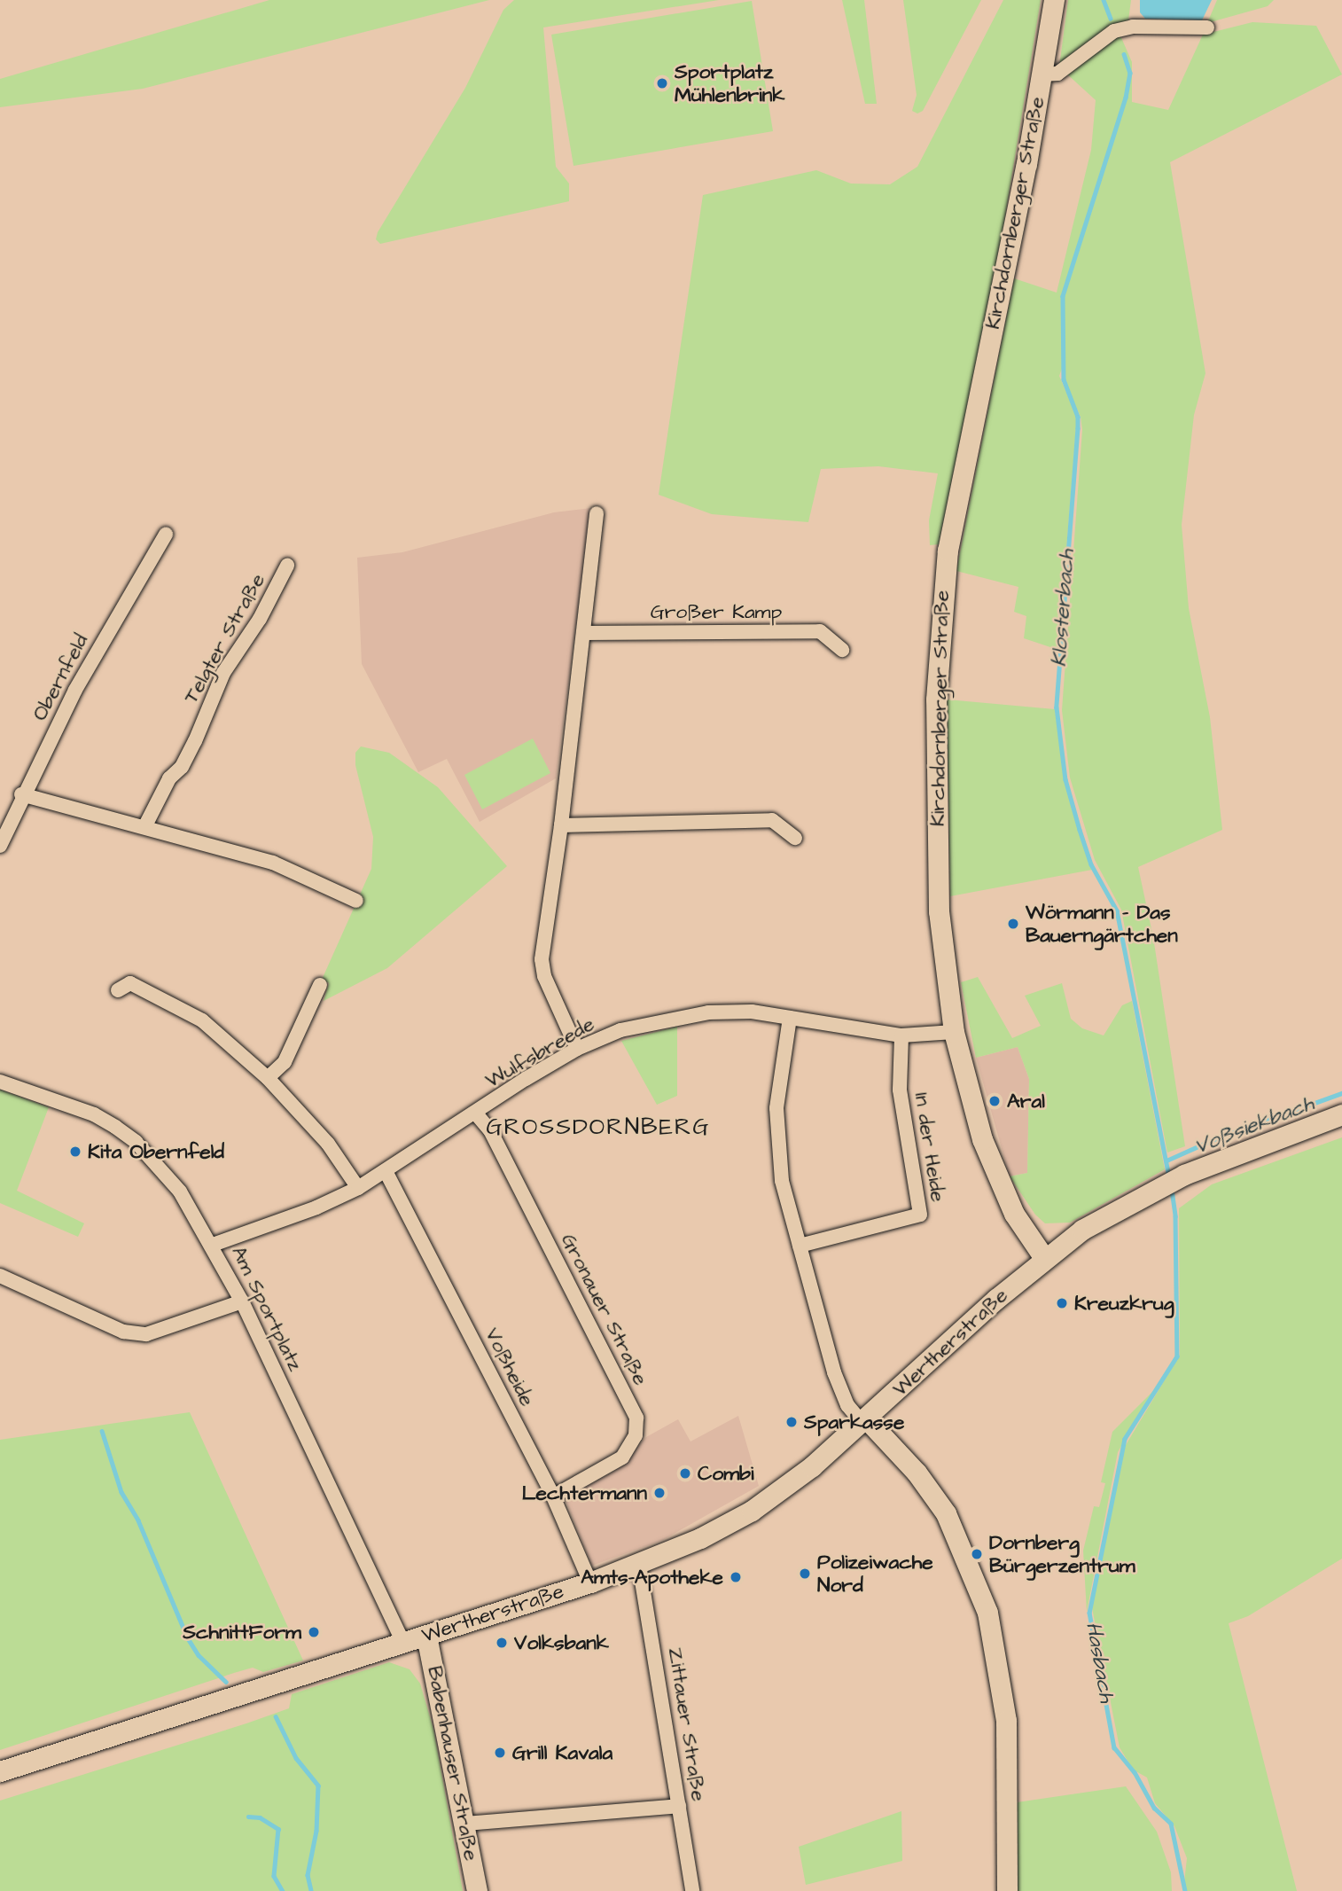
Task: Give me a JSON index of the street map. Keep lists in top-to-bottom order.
{
  "streets": {
    "street": [
      "Kirchdornberger Straße",
      "Großer Kamp",
      "Telgter Straße",
      "Obernfeld",
      "Wulfsbreede",
      "In der Heide",
      "Am Sportplatz",
      "Gronauer Straße",
      "Wertherstraße",
      "Voßheide",
      "Zittauer Straße",
      "Babenhauser Straße"
    ]
  },
  "crossings": [
    ["Kirchdornberger Straße", "Wulfsbreede"],
    ["Kirchdornberger Straße", "Wertherstraße"],
    ["Wulfsbreede", "In der Heide"],
    ["Wulfsbreede", "Am Sportplatz"],
    ["Wulfsbreede", "Gronauer Straße"],
    ["Wulfsbreede", "Voßheide"],
    ["Am Sportplatz", "Wertherstraße"],
    ["Gronauer Straße", "Voßheide"],
    ["Wertherstraße", "Voßheide"],
    ["Wertherstraße", "Zittauer Straße"],
    ["Wertherstraße", "Babenhauser Straße"]
  ],
  "districts": ["GROSSDORNBERG"],
  "water": ["Klosterbach", "Voßsiekbach", "Hasbach"],
  "places": [
    "Sportplatz Mühlenbrink",
    "Wörmann - Das Bauerngärtchen",
    "Aral",
    "Kita Obernfeld",
    "Kreuzkrug",
    "Sparkasse",
    "Combi",
    "Lechtermann",
    "Dornberg Bürgerzentrum",
    "Polizeiwache Nord",
    "Amts-Apotheke",
    "SchnittForm",
    "Volksbank",
    "Grill Kavala"
  ]
}
